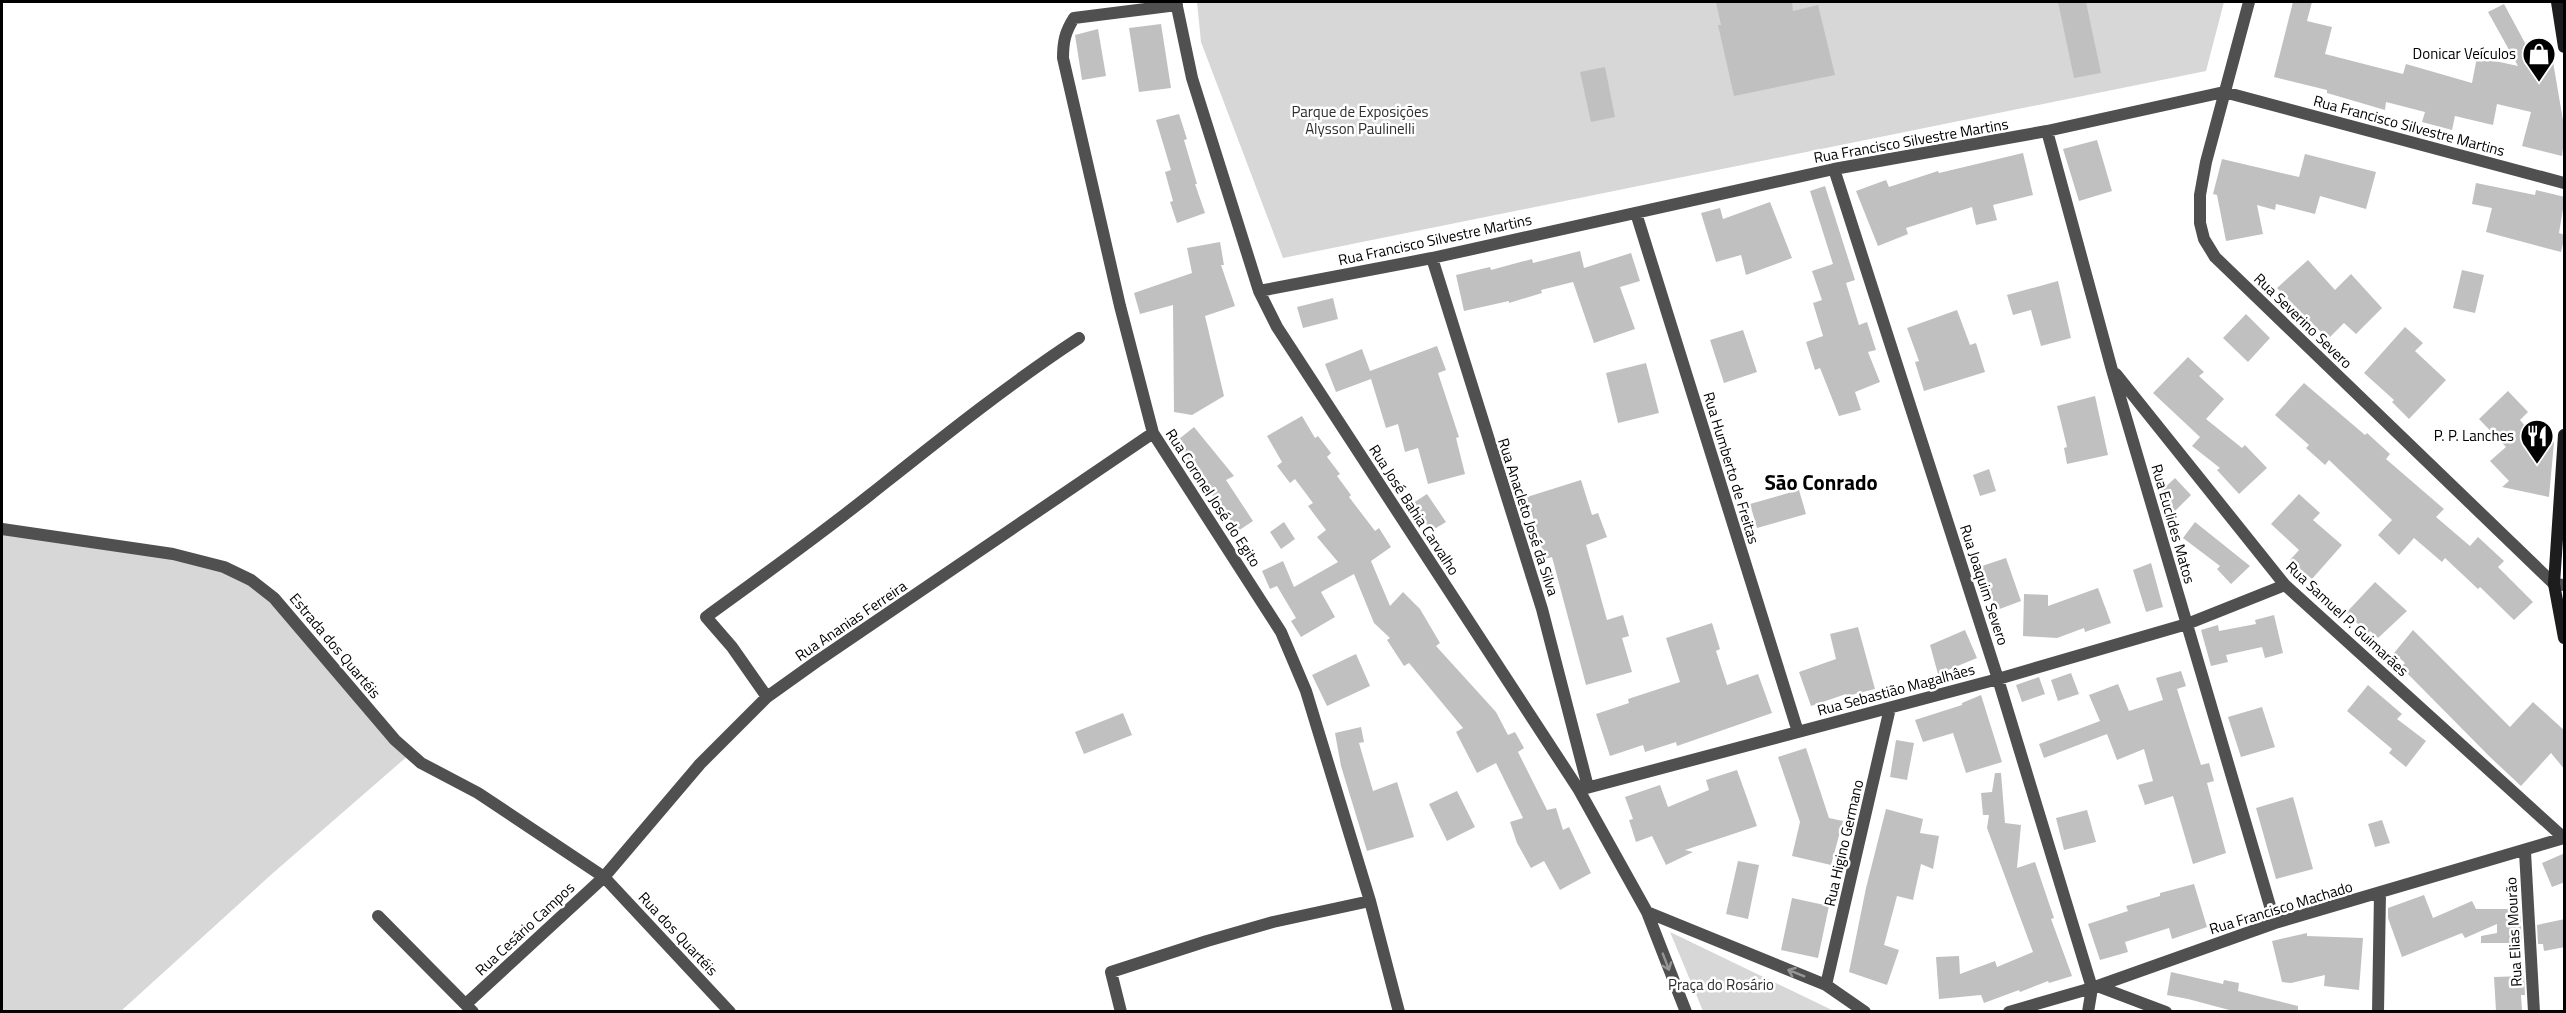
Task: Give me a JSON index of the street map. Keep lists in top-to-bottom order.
{
  "streets": {
    "street": [
      "Rua Francisco Silvestre Martins",
      "Rua Severino Severo",
      "Rua Humberto de Freitas",
      "Rua Coronel José do Egito",
      "Rua José Bahia Carvalho",
      "Rua Anacleto José da Silva",
      "Rua Euclides Matos",
      "Rua Joaquim Severo",
      "Rua Samuel P. Guimarães",
      "Rua Ananias Ferreira",
      "Estrada dos Quartéis",
      "Rua Sebastião Magalhâes",
      "Rua Higino Germano",
      "Rua Francisco Machado",
      "Rua Cesário Campos",
      "Rua Elias Mourão",
      "Rua dos Quartéis"
    ]
  },
  "crossings": [
    ["Rua Francisco Silvestre Martins", "Rua Severino Severo"],
    ["Rua Francisco Silvestre Martins", "Rua Humberto de Freitas"],
    ["Rua Francisco Silvestre Martins", "Rua José Bahia Carvalho"],
    ["Rua Francisco Silvestre Martins", "Rua Anacleto José da Silva"],
    ["Rua Francisco Silvestre Martins", "Rua Euclides Matos"],
    ["Rua Francisco Silvestre Martins", "Rua Joaquim Severo"],
    ["Rua Humberto de Freitas", "Rua Sebastião Magalhâes"],
    ["Rua Coronel José do Egito", "Rua José Bahia Carvalho"],
    ["Rua Coronel José do Egito", "Rua Ananias Ferreira"],
    ["Rua José Bahia Carvalho", "Rua Anacleto José da Silva"],
    ["Rua José Bahia Carvalho", "Rua Sebastião Magalhâes"],
    ["Rua Anacleto José da Silva", "Rua Sebastião Magalhâes"],
    ["Rua Euclides Matos", "Rua Samuel P. Guimarães"],
    ["Rua Euclides Matos", "Rua Sebastião Magalhâes"],
    ["Rua Euclides Matos", "Rua Francisco Machado"],
    ["Rua Joaquim Severo", "Rua Sebastião Magalhâes"],
    ["Rua Joaquim Severo", "Rua Francisco Machado"],
    ["Rua Samuel P. Guimarães", "Rua Sebastião Magalhâes"],
    ["Rua Samuel P. Guimarães", "Rua Francisco Machado"],
    ["Rua Ananias Ferreira", "Estrada dos Quartéis"],
    ["Rua Ananias Ferreira", "Rua Cesário Campos"],
    ["Rua Ananias Ferreira", "Rua dos Quartéis"],
    ["Estrada dos Quartéis", "Rua Cesário Campos"],
    ["Estrada dos Quartéis", "Rua dos Quartéis"],
    ["Rua Sebastião Magalhâes", "Rua Higino Germano"],
    ["Rua Francisco Machado", "Rua Elias Mourão"],
    ["Rua Cesário Campos", "Rua dos Quartéis"]
  ],
  "districts": ["São Conrado"],
  "parks": ["Parque de Exposições Alysson Paulinelli", "Praça do Rosário"],
  "places": {
    "shop": ["Donicar Veículos"],
    "restaurant": ["P. P. Lanches"]
  }
}
